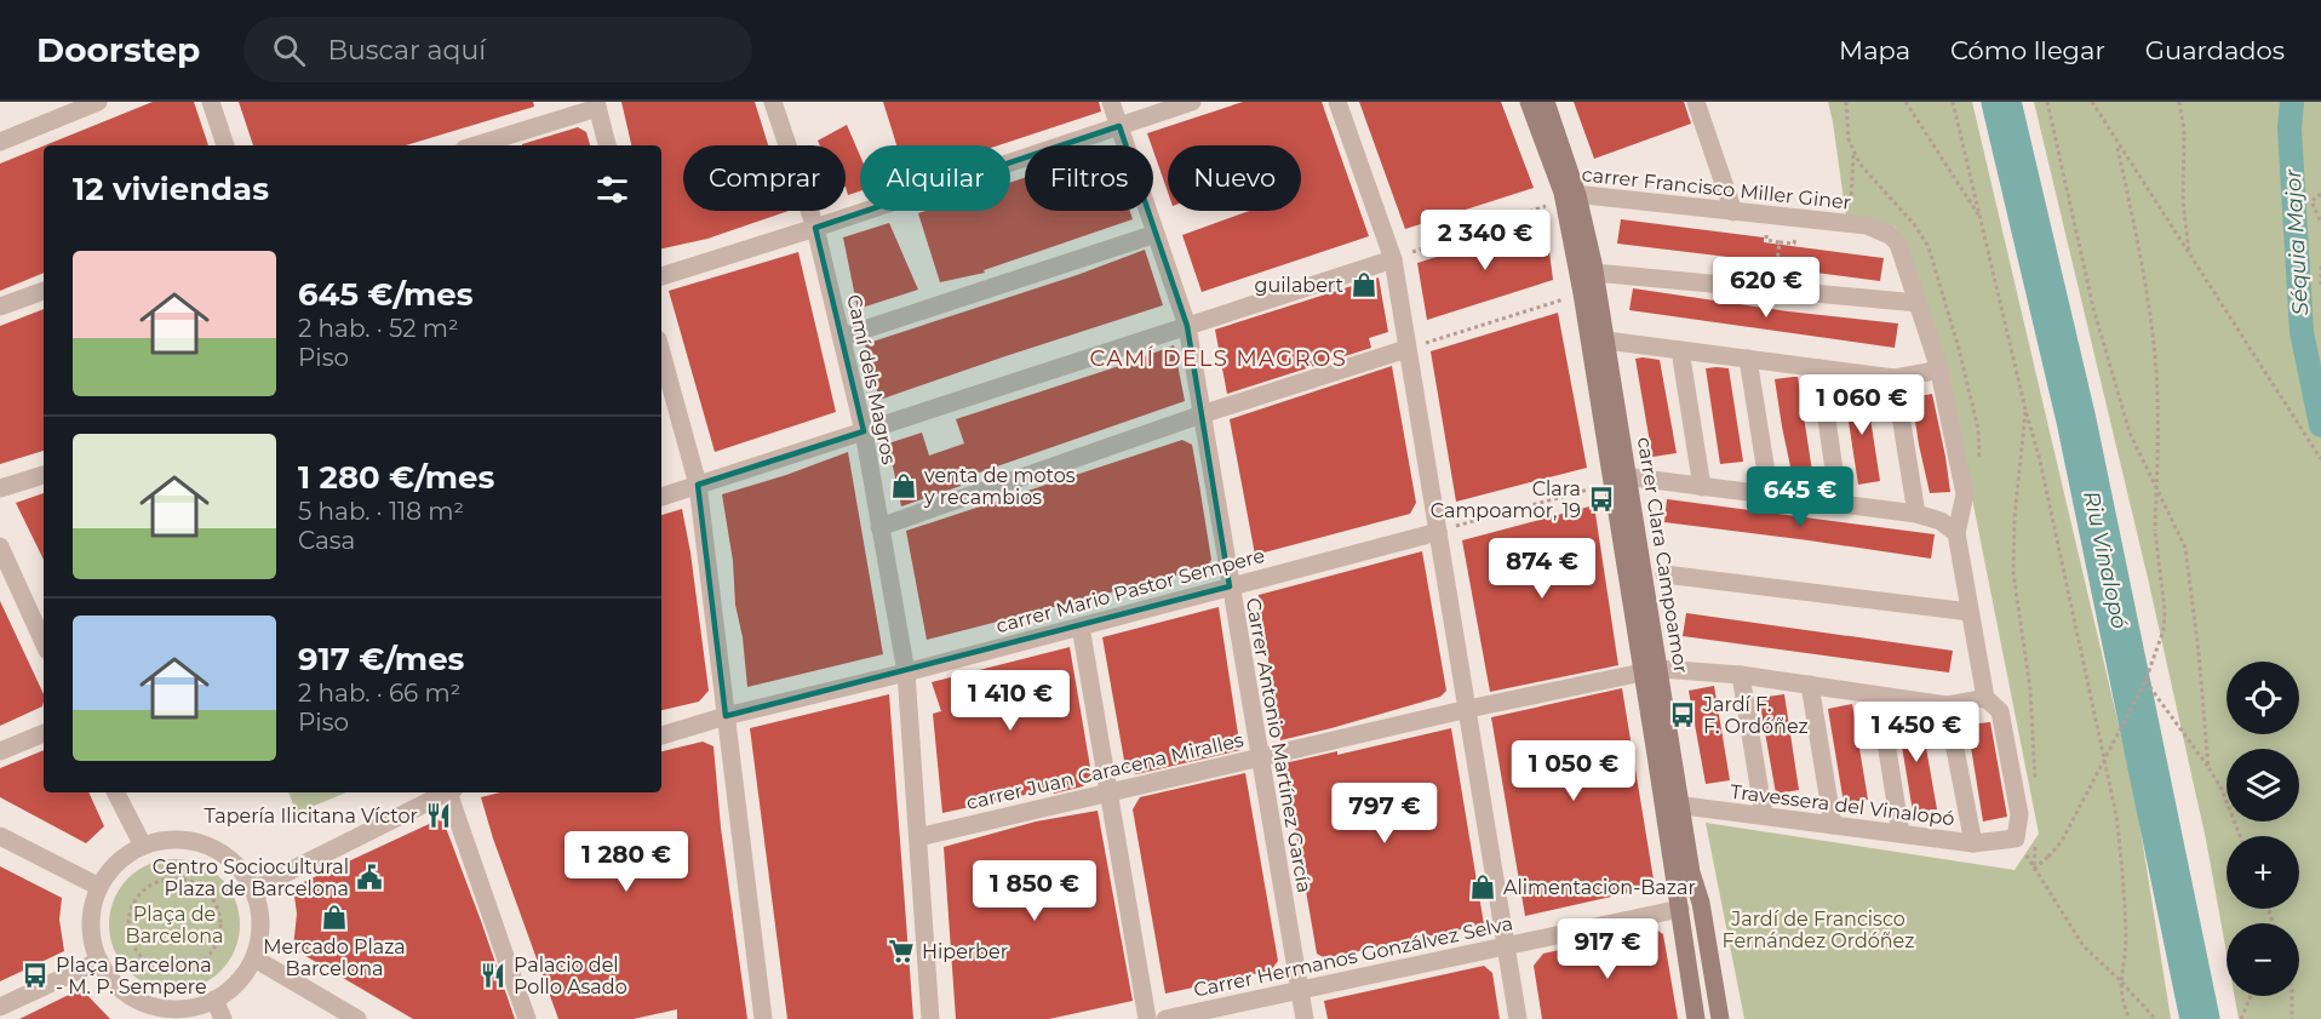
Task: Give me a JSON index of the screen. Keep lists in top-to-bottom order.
{
  "streets": {
    "street": [
      "carrer Francisco Miller Giner",
      "Camí dels Magros",
      "carrer Clara Campoamor",
      "carrer Mario Pastor Sempere",
      "Carrer Antonio Martínez García",
      "carrer Juan Caracena Miralles",
      "Travessera del Vinalopó",
      "Carrer Hermanos Gonzálvez Selva"
    ]
  },
  "crossings": [
    ["carrer Francisco Miller Giner", "carrer Clara Campoamor"],
    ["Camí dels Magros", "carrer Mario Pastor Sempere"],
    ["Camí dels Magros", "carrer Juan Caracena Miralles"],
    ["carrer Clara Campoamor", "carrer Juan Caracena Miralles"],
    ["carrer Clara Campoamor", "Travessera del Vinalopó"],
    ["carrer Clara Campoamor", "Carrer Hermanos Gonzálvez Selva"],
    ["carrer Mario Pastor Sempere", "Carrer Antonio Martínez García"],
    ["Carrer Antonio Martínez García", "carrer Juan Caracena Miralles"],
    ["Carrer Antonio Martínez García", "Carrer Hermanos Gonzálvez Selva"]
  ],
  "districts": ["CAMÍ DELS MAGROS"],
  "water": ["Séquia Major", "Riu Vinalopó"],
  "parks": ["Plaça de Barcelona", "Jardí de Francisco Fernández Ordóñez"],
  "places": {
    "shop": [
      "guilabert",
      "venta de motos y recambios",
      "Alimentacion-Bazar",
      "Mercado Plaza Barcelona"
    ],
    "bus stop": ["Clara Campoamor, 19", "Jardí F. F. Ordóñez", "Plaça Barcelona - M. P. Sempere"],
    "restaurant": ["Tapería Ilicitana Víctor", "Palacio del Pollo Asado"],
    "public building": ["Centro Sociocultural Plaza de Barcelona"],
    "supermarket": ["Hiperber"]
  },
  "page": {
    "header": "Doorstep",
    "search": "Buscar aquí",
    "nav": ["Mapa", "Cómo llegar", "Guardados"],
    "chip": [
      "Comprar",
      "Alquilar",
      "Filtros",
      "Nuevo"
    ],
    "heading": "12 viviendas",
    "price": [
      "2 340 €",
      "620 €",
      "1 060 €",
      "645 €",
      "874 €",
      "1 410 €",
      "1 450 €",
      "1 050 €",
      "797 €",
      "1 280 €",
      "1 850 €",
      "917 €"
    ],
    "list": [
      {
        "name": "645 €/mes",
        "note": "2 hab. · 52 m² · Piso"
      },
      {
        "name": "1 280 €/mes",
        "note": "5 hab. · 118 m² · Casa"
      },
      {
        "name": "917 €/mes",
        "note": "2 hab. · 66 m² · Piso"
      }
    ],
    "map_buttons": ["+", "−"]
  }
}
